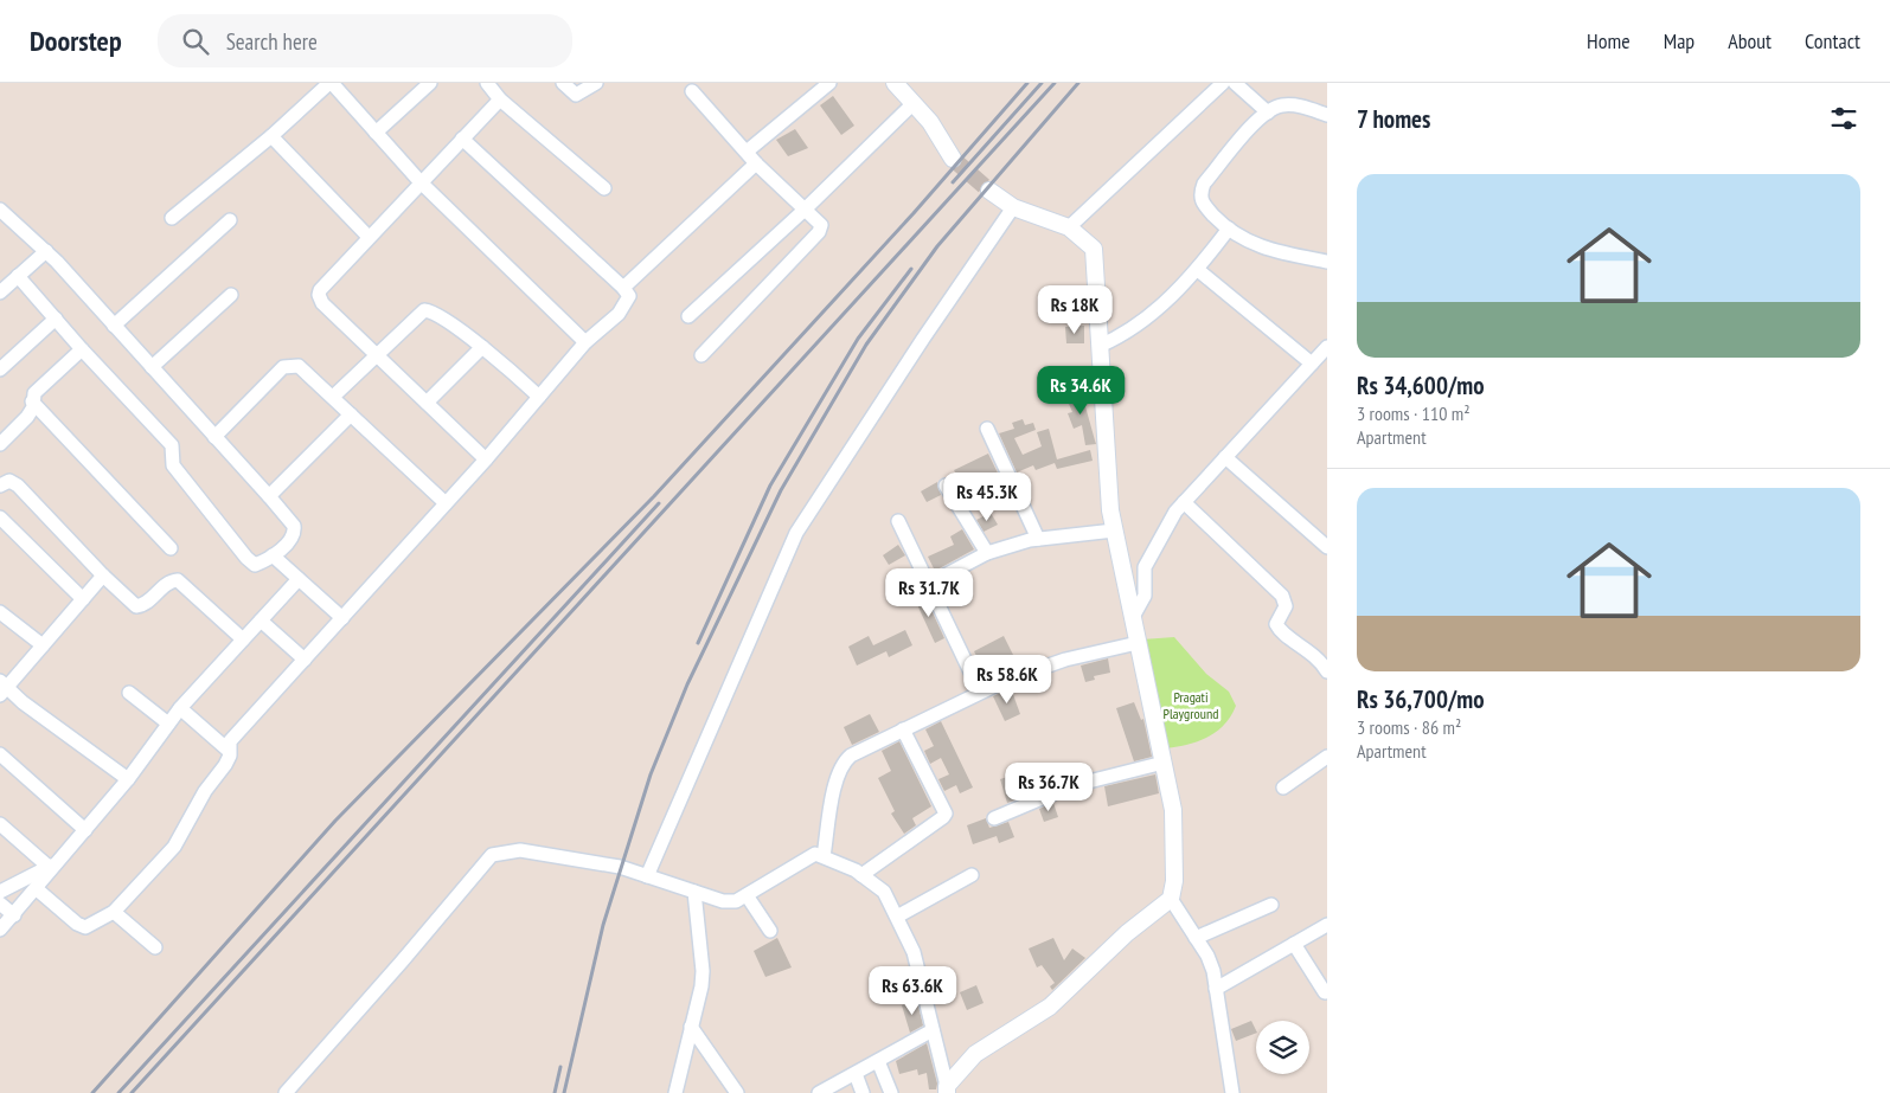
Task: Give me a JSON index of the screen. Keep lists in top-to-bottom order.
{
  "parks": ["Pragati Playground"],
  "page": {
    "header": "Doorstep",
    "search": "Search here",
    "nav": [
      "Home",
      "Map",
      "About",
      "Contact"
    ],
    "heading": "7 homes",
    "list": [
      {
        "name": "Rs 34,600/mo",
        "note": "3 rooms · 110 m² · Apartment"
      },
      {
        "name": "Rs 36,700/mo",
        "note": "3 rooms · 86 m² · Apartment"
      }
    ],
    "price": [
      "Rs 18K",
      "Rs 34.6K",
      "Rs 45.3K",
      "Rs 31.7K",
      "Rs 58.6K",
      "Rs 36.7K",
      "Rs 63.6K"
    ]
  }
}
